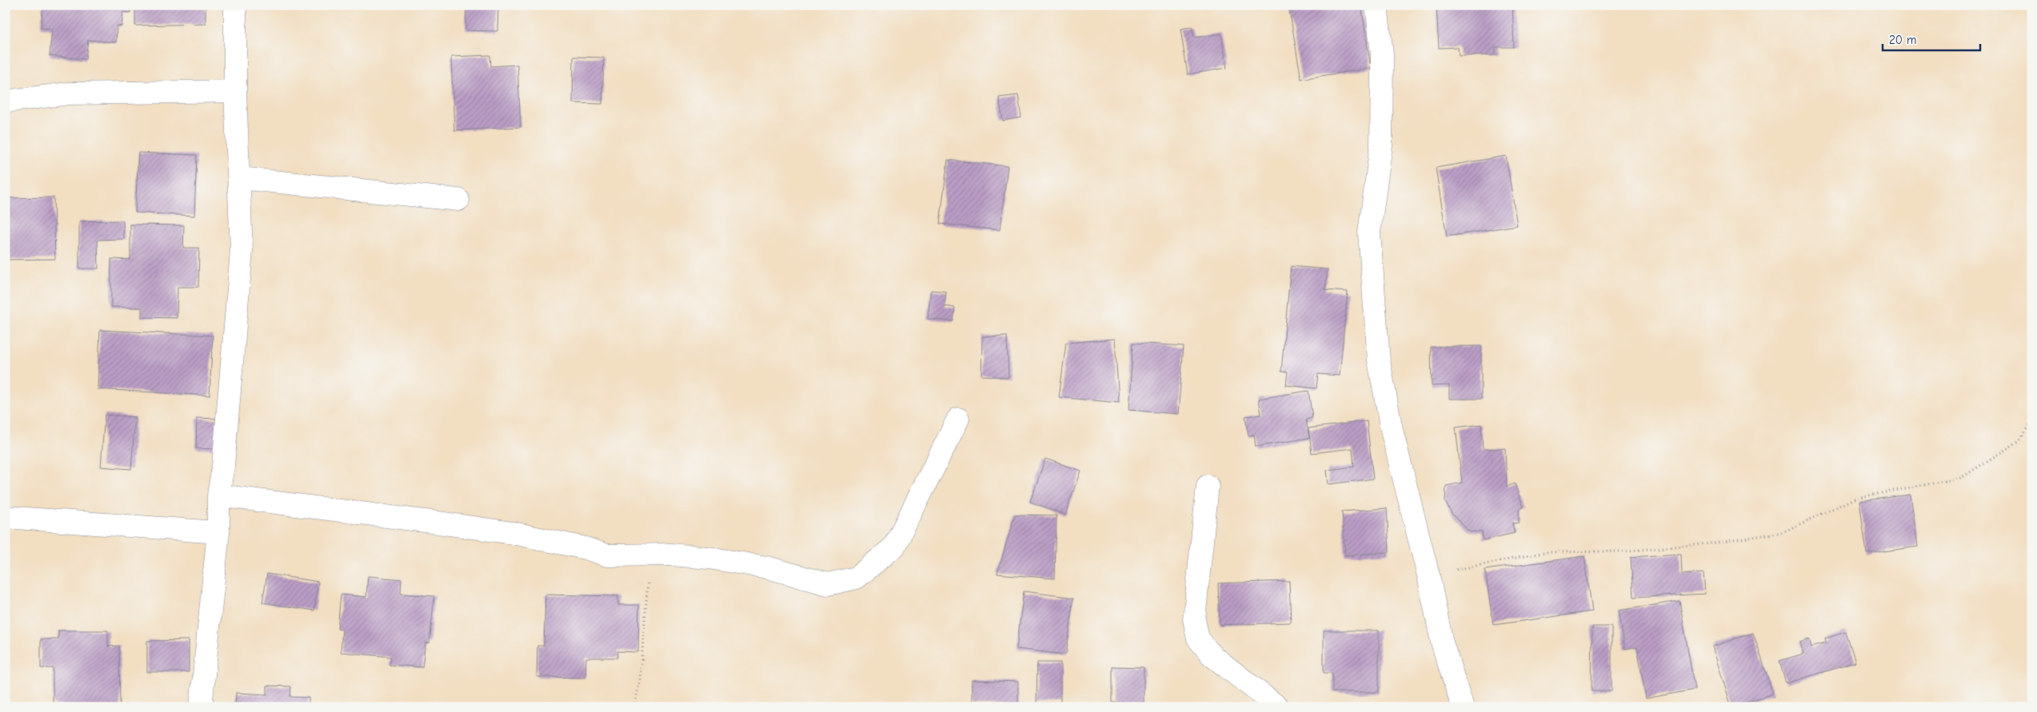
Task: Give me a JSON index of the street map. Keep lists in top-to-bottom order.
{
  "scale_bar": "20 m"
}
